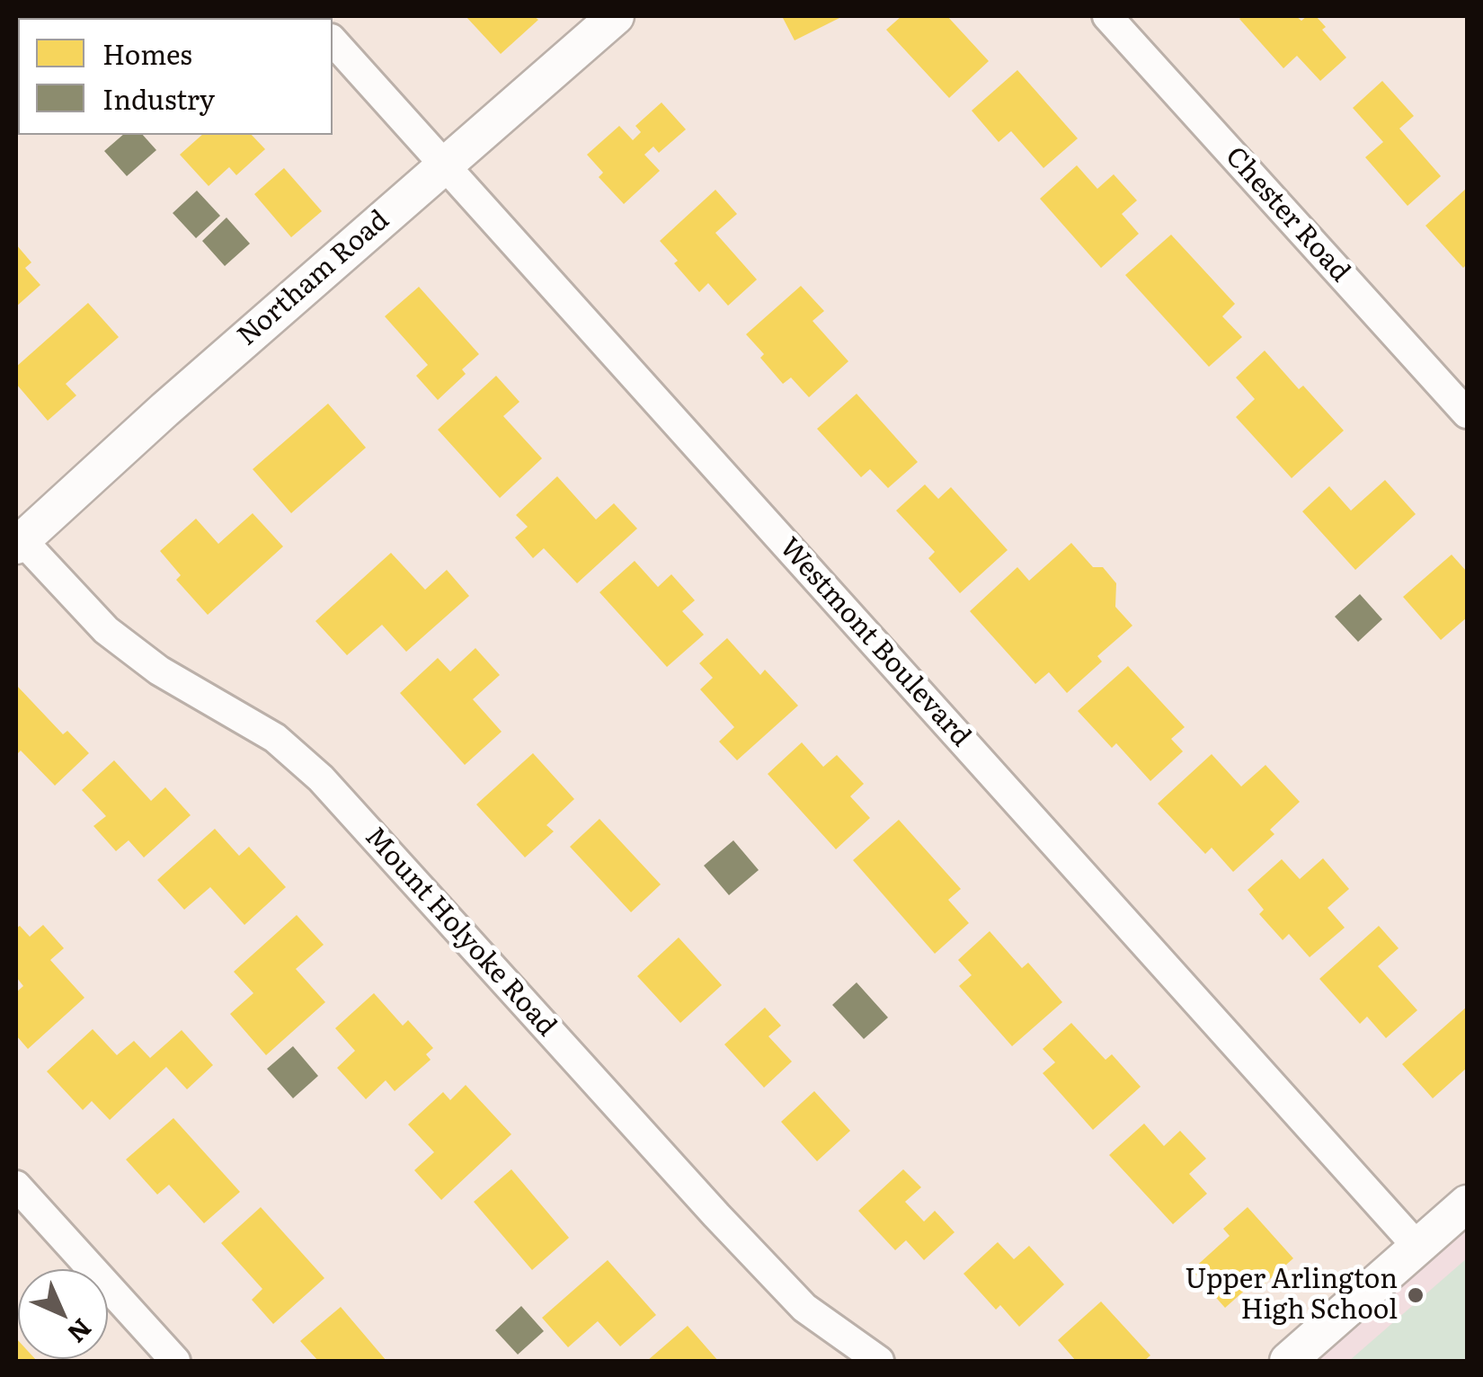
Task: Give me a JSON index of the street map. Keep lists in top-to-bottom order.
{
  "streets": {
    "street": [
      "Chester Road",
      "Northam Road",
      "Westmont Boulevard",
      "Mount Holyoke Road"
    ]
  },
  "crossings": [
    ["Northam Road", "Westmont Boulevard"],
    ["Northam Road", "Mount Holyoke Road"]
  ],
  "places": ["Upper Arlington High School"],
  "legend": ["Homes", "Industry"],
  "north": "bottom right"
}
